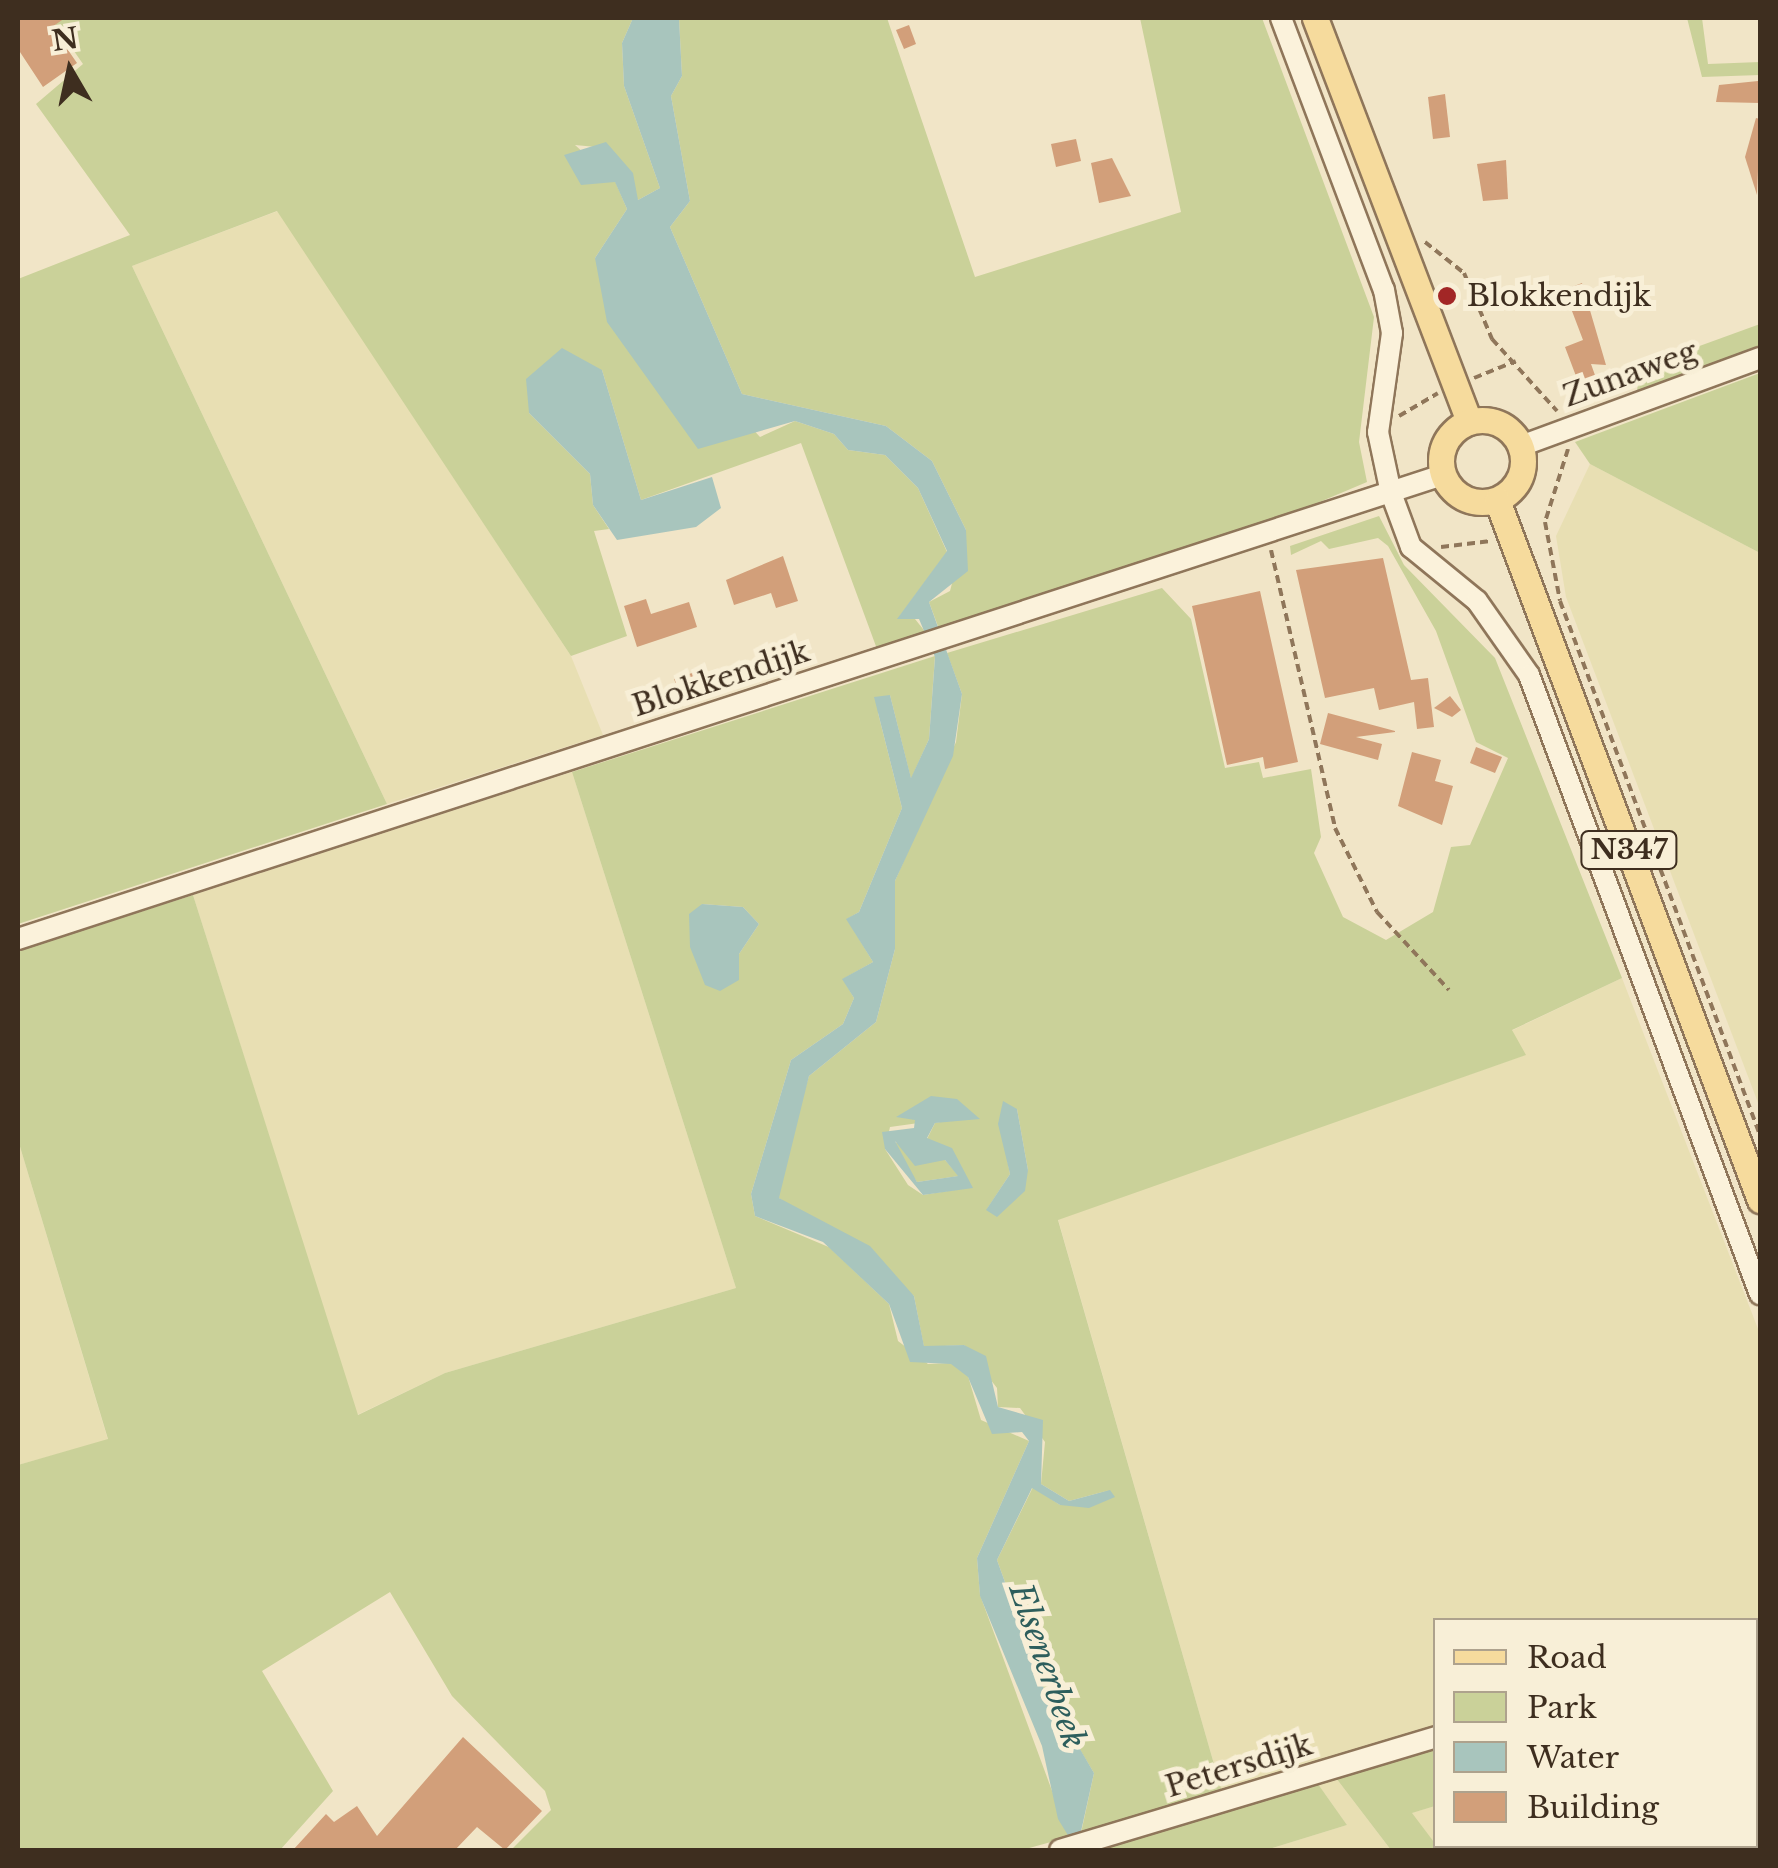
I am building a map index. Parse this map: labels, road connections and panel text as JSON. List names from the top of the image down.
{
  "streets": {
    "main road": ["N347"],
    "street": ["Zunaweg", "Blokkendijk", "Petersdijk"]
  },
  "crossings": [
    ["Zunaweg", "Blokkendijk"],
    ["Zunaweg", "N347"],
    ["Blokkendijk", "N347"]
  ],
  "water": ["Elsenerbeek"],
  "places": ["Blokkendijk"],
  "legend": [
    "Road",
    "Park",
    "Water",
    "Building"
  ],
  "north": "top"
}
